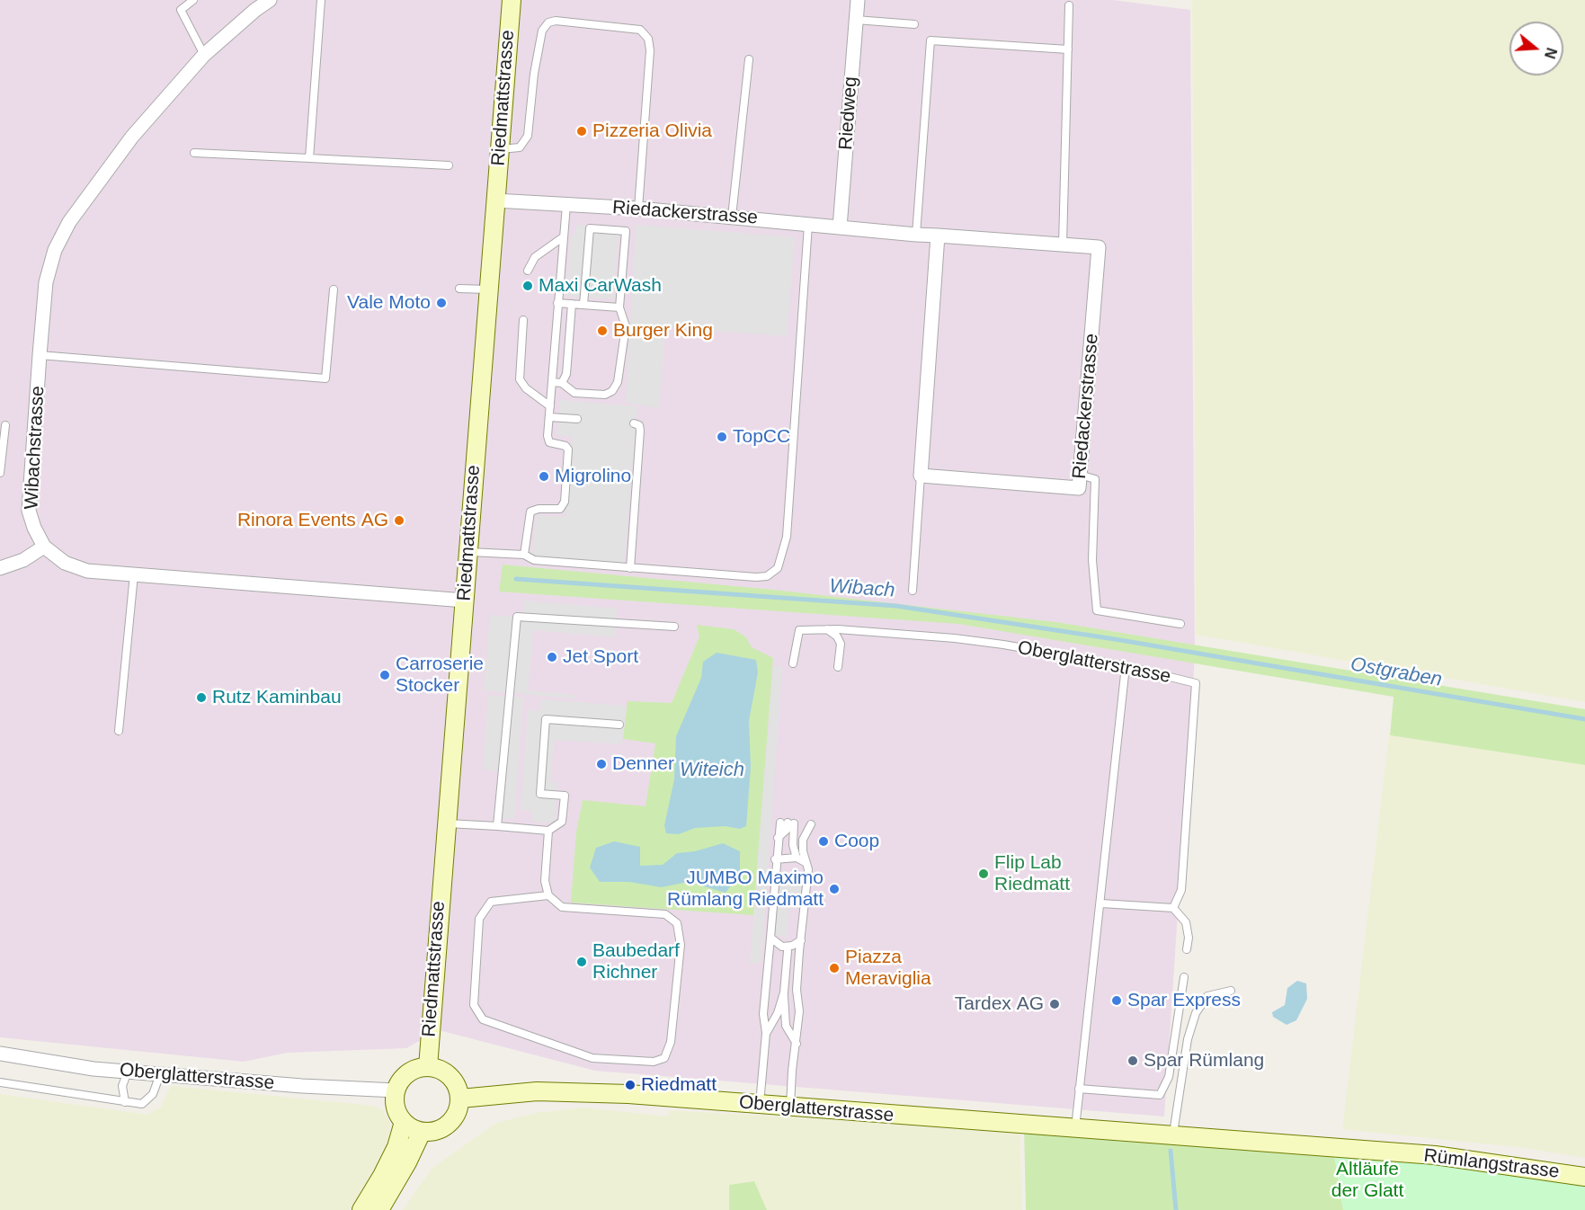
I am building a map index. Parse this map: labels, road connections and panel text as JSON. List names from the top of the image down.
{
  "streets": {
    "main road": ["Riedmattstrasse", "Oberglatterstrasse", "Rümlangstrasse"],
    "street": ["Riedweg", "Riedackerstrasse", "Wibachstrasse"]
  },
  "crossings": [
    ["Riedmattstrasse", "Riedackerstrasse"],
    ["Riedmattstrasse", "Wibachstrasse"],
    ["Riedmattstrasse", "Oberglatterstrasse"],
    ["Riedweg", "Riedackerstrasse"],
    ["Oberglatterstrasse", "Rümlangstrasse"]
  ],
  "water": ["Wibach", "Ostgraben", "Witeich"],
  "parks": ["Altläufe der Glatt"],
  "places": [
    "Pizzeria Olivia",
    "Maxi CarWash",
    "Vale Moto",
    "Burger King",
    "TopCC",
    "Migrolino",
    "Rinora Events AG",
    "Jet Sport",
    "Carroserie Stocker",
    "Rutz Kaminbau",
    "Denner",
    "Coop",
    "Flip Lab Riedmatt",
    "JUMBO Maximo Rümlang Riedmatt",
    "Baubedarf Richner",
    "Piazza Meraviglia",
    "Spar Express",
    "Tardex AG",
    "Spar Rümlang",
    "Riedmatt"
  ],
  "north": "right"
}
